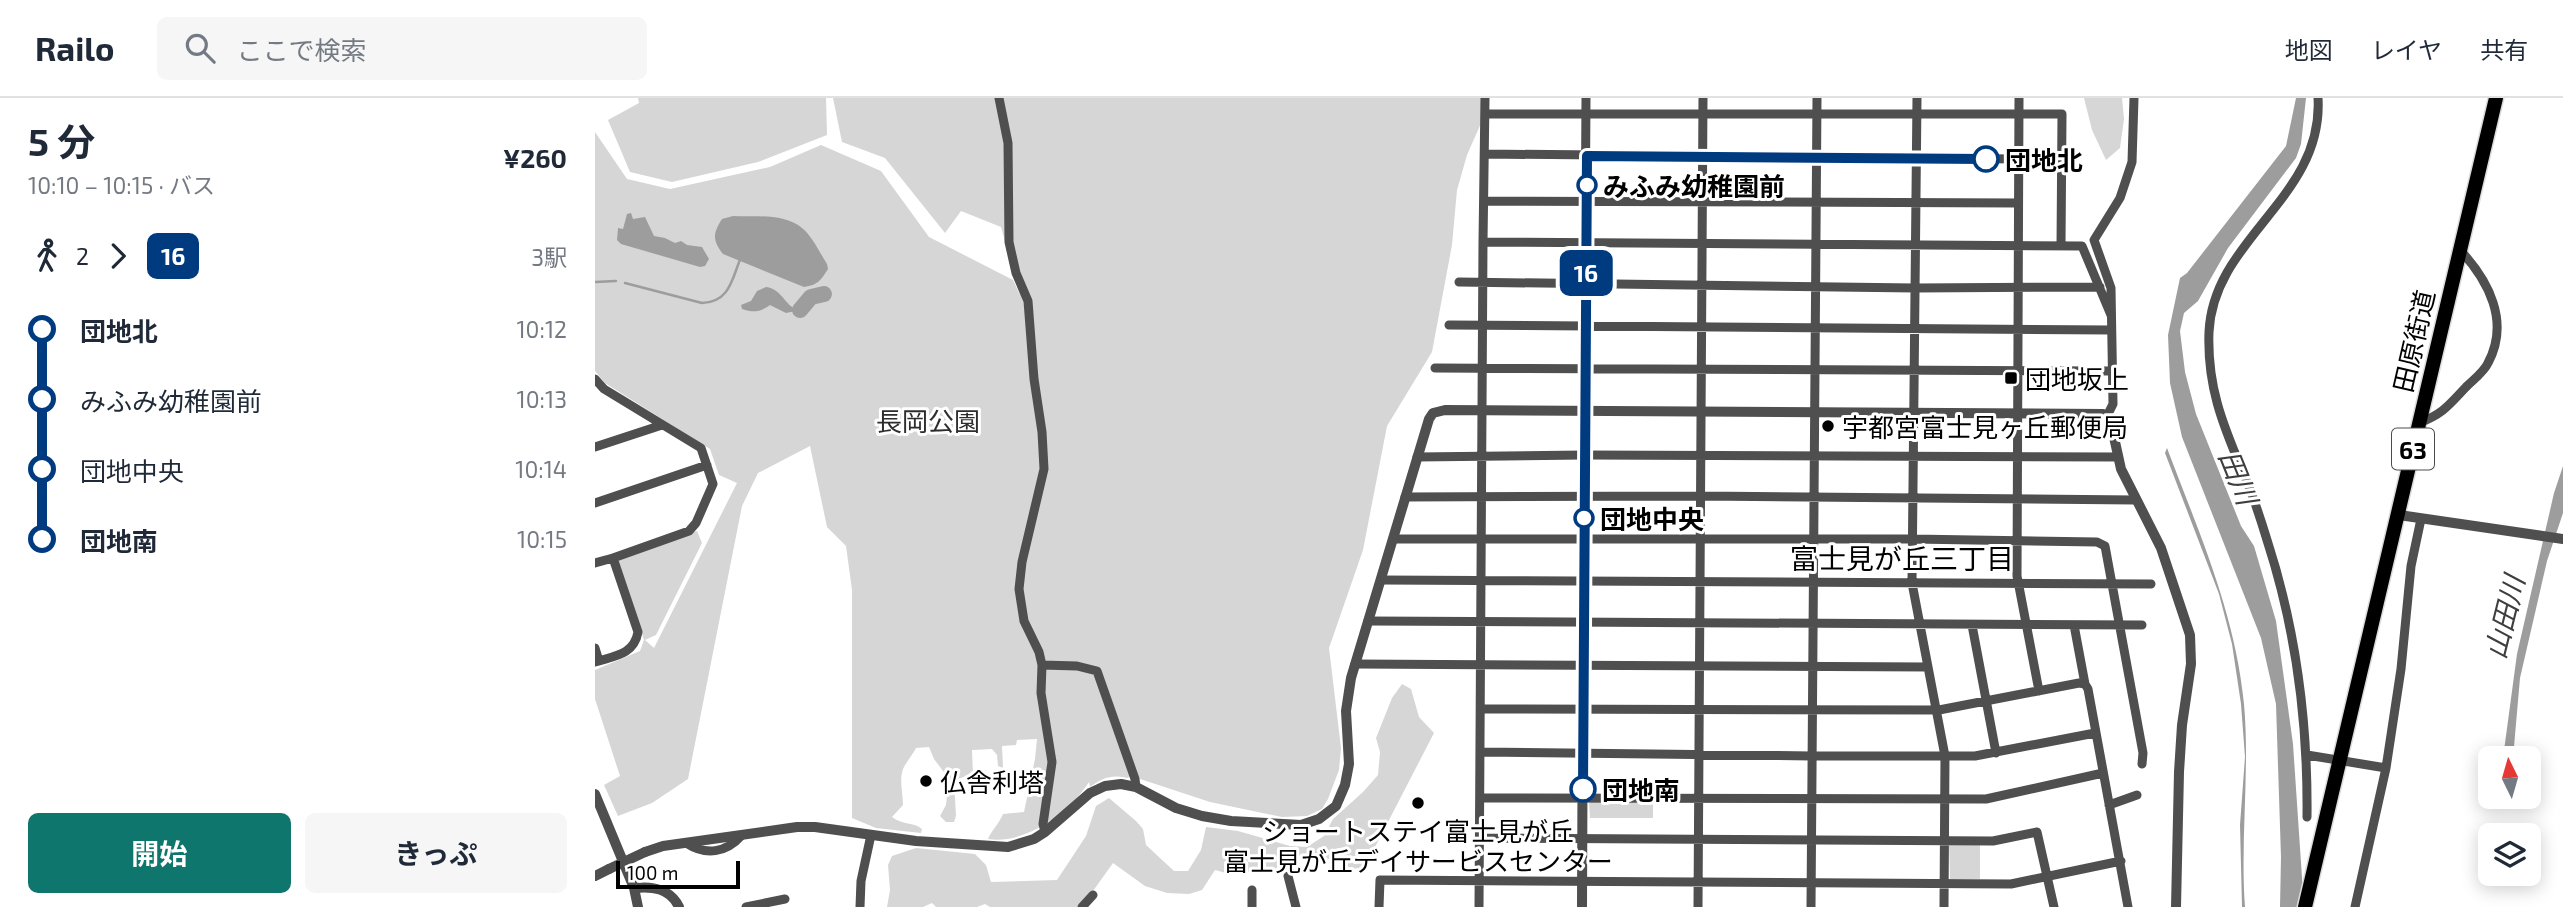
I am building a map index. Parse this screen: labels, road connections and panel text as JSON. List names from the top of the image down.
{
  "streets": {
    "main road": ["田原街道", "63"]
  },
  "districts": ["富士見が丘三丁目"],
  "water": ["田川", "山田川"],
  "parks": ["長岡公園"],
  "places": {
    "other": [
      "団地北",
      "みふみ幼稚園前",
      "宇都宮富士見ヶ丘郵便局",
      "団地中央",
      "仏舎利塔",
      "団地南",
      "ショートステイ富士見が丘 富士見が丘デイサービスセンター"
    ],
    "transit": ["団地坂上"]
  },
  "lines": ["bus line 16"],
  "scale_bar": "100 m",
  "north": "top",
  "page": {
    "header": "Railo",
    "search": "ここで検索",
    "nav": ["地図", "レイヤ", "共有"],
    "heading": ["5 分", "10:10 – 10:15 · バス", "¥260"],
    "on_map": "16",
    "legs": ["2", "16", "3駅"],
    "list": [
      {
        "name": "団地北",
        "value": "10:12"
      },
      {
        "name": "みふみ幼稚園前",
        "value": "10:13"
      },
      {
        "name": "団地中央",
        "value": "10:14"
      },
      {
        "name": "団地南",
        "value": "10:15"
      }
    ],
    "buttons": ["開始", "きっぷ"],
    "scale": "100 m"
  }
}
